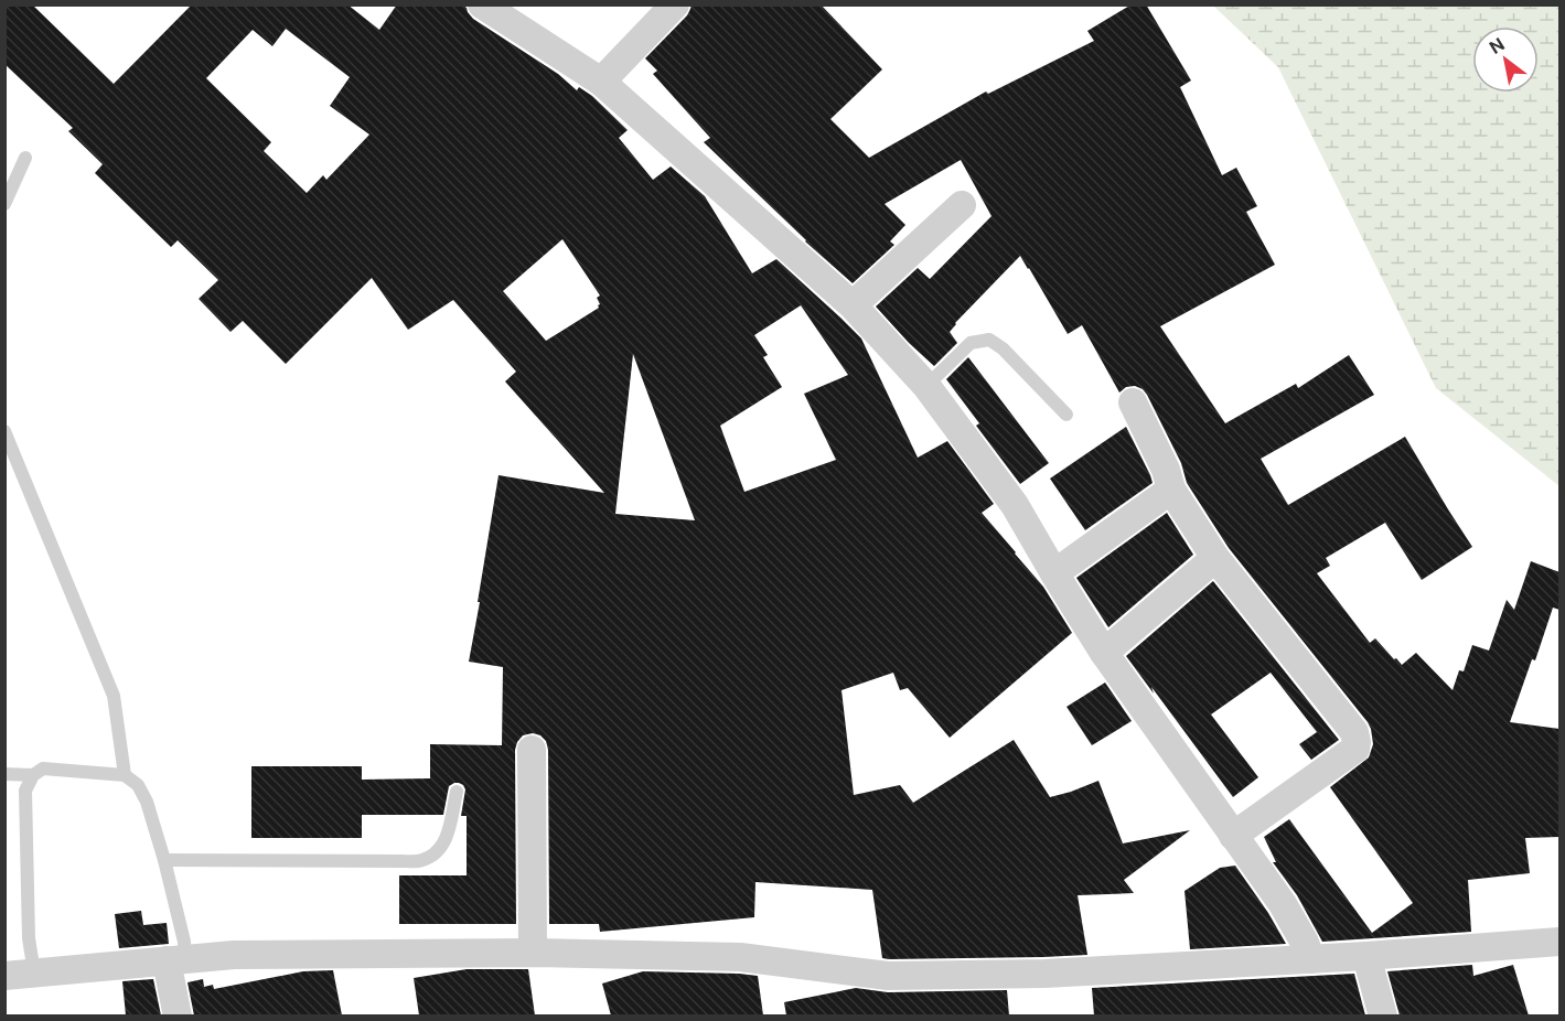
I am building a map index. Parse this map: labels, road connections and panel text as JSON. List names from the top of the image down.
{
  "north": "top left"
}
